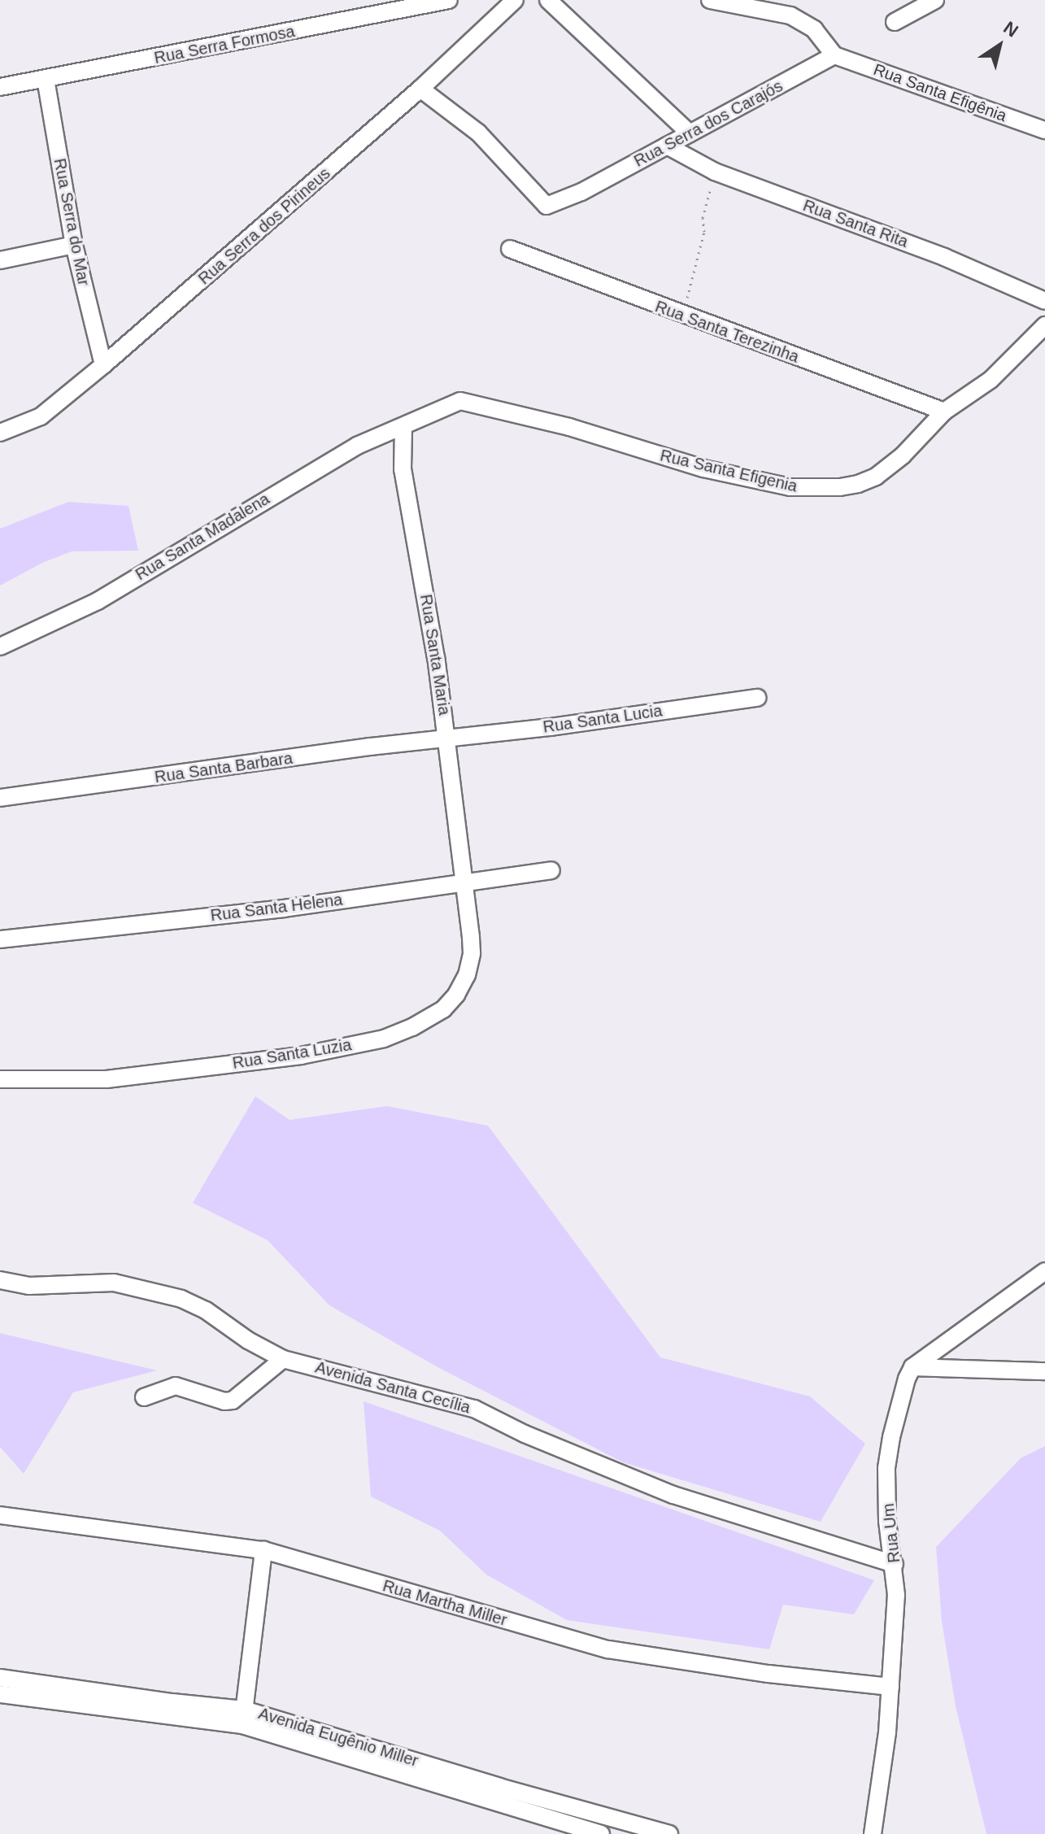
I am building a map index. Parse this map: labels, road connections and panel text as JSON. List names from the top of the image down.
{
  "streets": {
    "street": [
      "Rua Serra Formosa",
      "Rua Santa Efigênia",
      "Rua Serra dos Carajós",
      "Rua Serra do Mar",
      "Rua Santa Rita",
      "Rua Serra dos Pirineus",
      "Rua Santa Terezinha",
      "Rua Santa Efigenia",
      "Rua Santa Madalena",
      "Rua Santa Maria",
      "Rua Santa Lucia",
      "Rua Santa Barbara",
      "Rua Santa Helena",
      "Rua Santa Luzia",
      "Avenida Santa Cecília",
      "Rua Um",
      "Rua Martha Miller",
      "Avenida Eugênio Miller"
    ]
  },
  "crossings": [
    ["Rua Serra Formosa", "Rua Serra do Mar"],
    ["Rua Santa Efigênia", "Rua Serra dos Carajós"],
    ["Rua Serra dos Carajós", "Rua Santa Rita"],
    ["Rua Serra dos Carajós", "Rua Serra dos Pirineus"],
    ["Rua Serra do Mar", "Rua Serra dos Pirineus"],
    ["Rua Santa Terezinha", "Rua Santa Efigenia"],
    ["Rua Santa Efigenia", "Rua Santa Madalena"],
    ["Rua Santa Efigenia", "Rua Santa Maria"],
    ["Rua Santa Madalena", "Rua Santa Maria"],
    ["Rua Santa Maria", "Rua Santa Lucia"],
    ["Rua Santa Maria", "Rua Santa Barbara"],
    ["Rua Santa Maria", "Rua Santa Helena"],
    ["Rua Santa Maria", "Rua Santa Luzia"],
    ["Rua Santa Lucia", "Rua Santa Barbara"],
    ["Rua Santa Helena", "Rua Santa Luzia"],
    ["Avenida Santa Cecília", "Rua Um"],
    ["Rua Um", "Rua Martha Miller"]
  ],
  "north": "top right"
}
